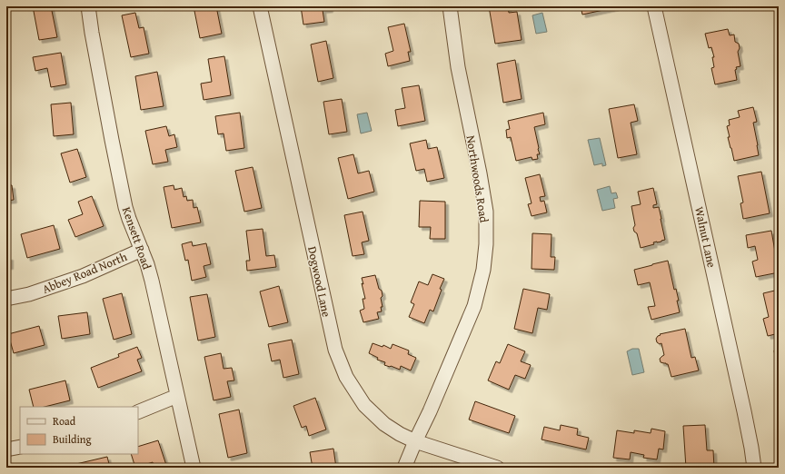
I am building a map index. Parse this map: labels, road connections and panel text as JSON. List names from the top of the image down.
{
  "streets": {
    "street": [
      "Northwoods Road",
      "Walnut Lane",
      "Kensett Road",
      "Abbey Road North",
      "Dogwood Lane"
    ]
  },
  "crossings": [
    ["Northwoods Road", "Dogwood Lane"],
    ["Kensett Road", "Abbey Road North"]
  ],
  "legend": ["Road", "Building"]
}
